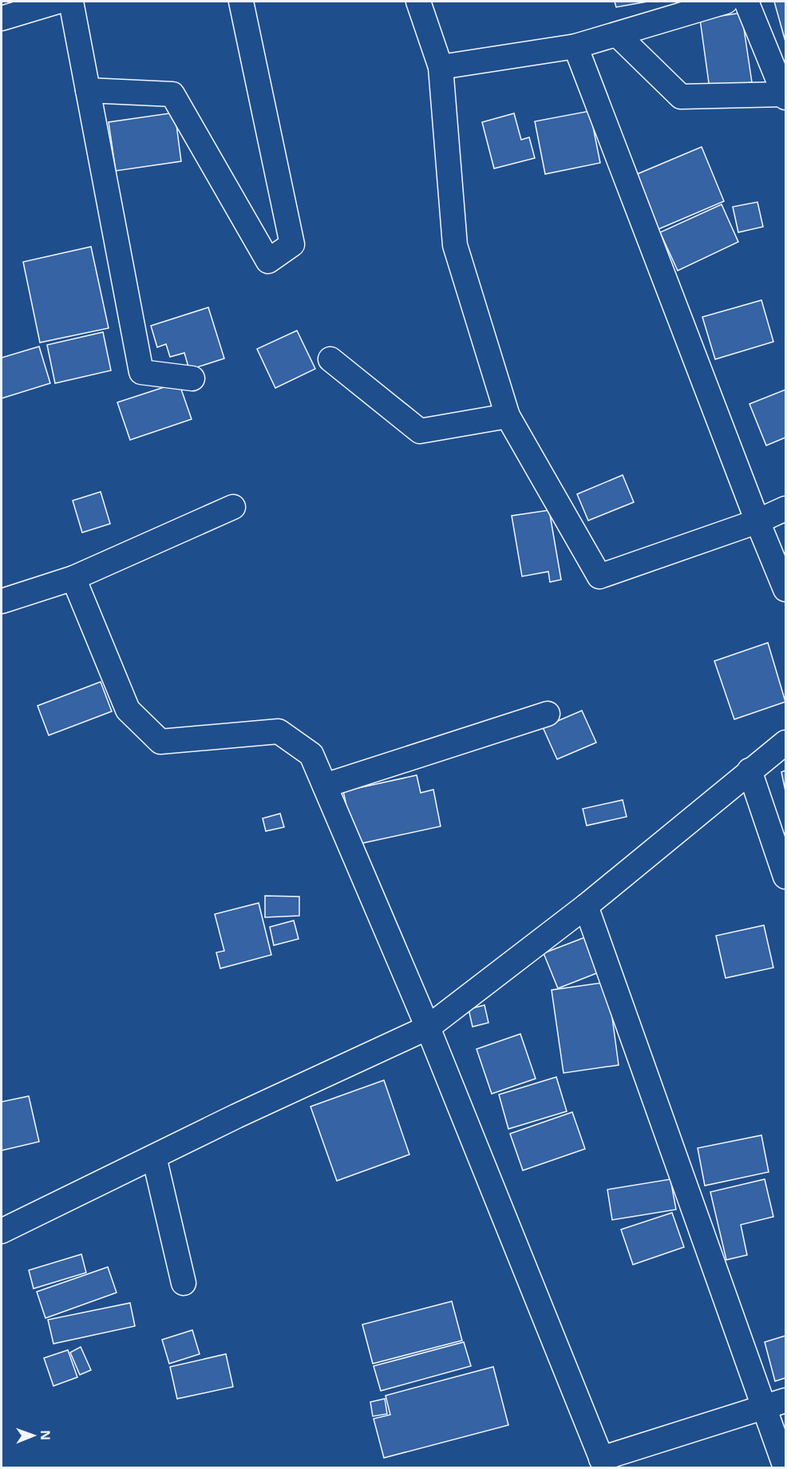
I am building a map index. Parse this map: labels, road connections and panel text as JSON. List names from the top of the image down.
{
  "north": "right"
}
